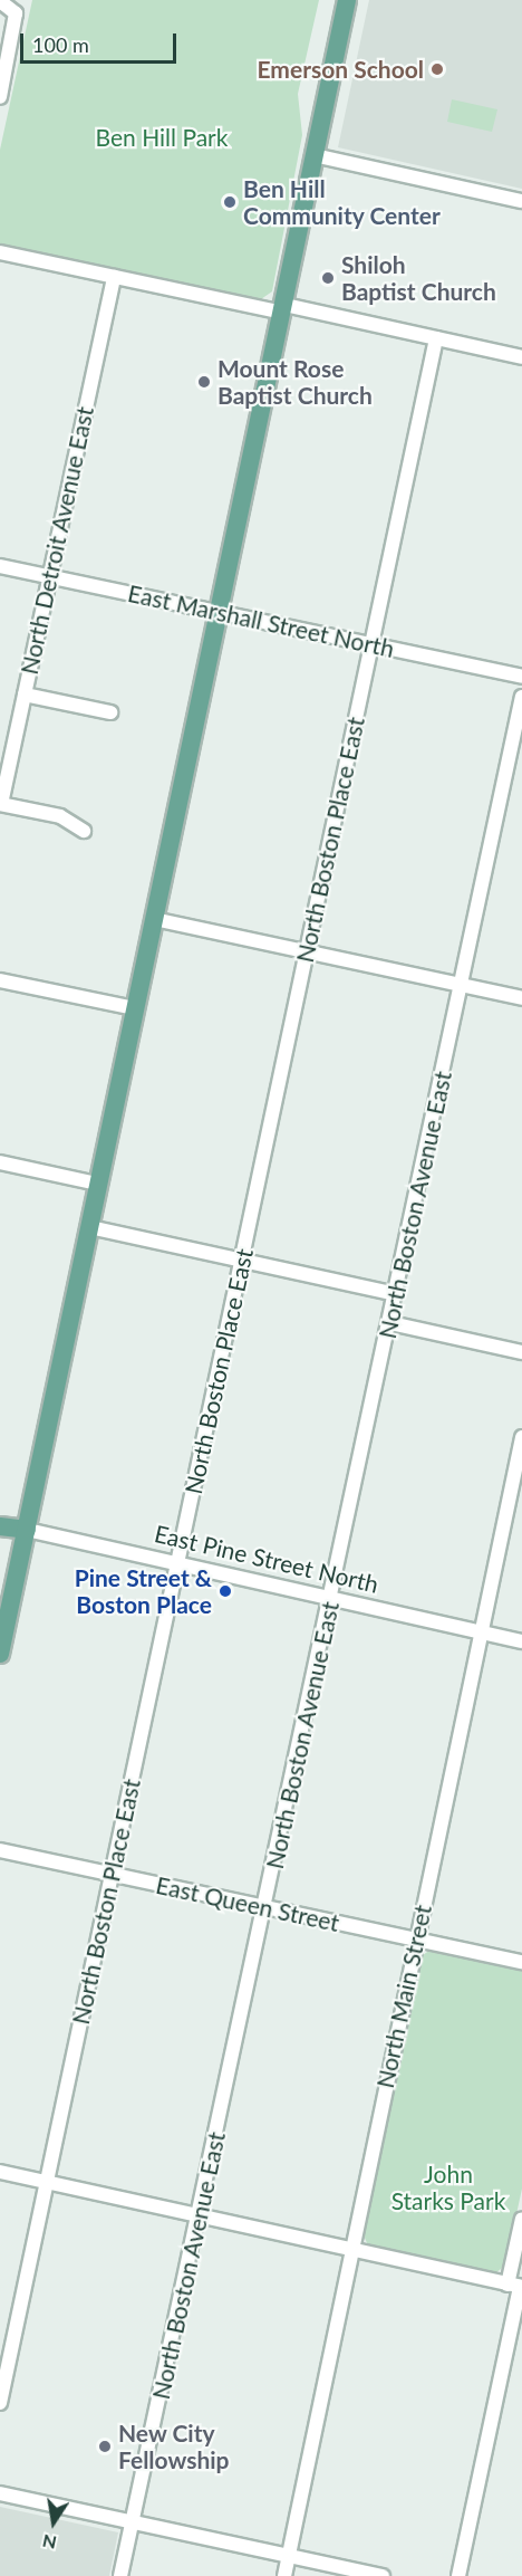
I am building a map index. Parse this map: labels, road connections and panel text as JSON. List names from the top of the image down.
{
  "streets": {
    "main road": ["East Pine Street North"],
    "street": [
      "North Detroit Avenue East",
      "East Marshall Street North",
      "North Boston Place East",
      "North Boston Avenue East",
      "East Queen Street",
      "North Main Street"
    ]
  },
  "crossings": [
    ["North Detroit Avenue East", "East Marshall Street North"],
    ["East Marshall Street North", "North Boston Place East"],
    ["North Boston Place East", "East Pine Street North"],
    ["North Boston Place East", "East Queen Street"],
    ["North Boston Avenue East", "East Pine Street North"],
    ["North Boston Avenue East", "East Queen Street"],
    ["East Pine Street North", "North Main Street"],
    ["East Queen Street", "North Main Street"]
  ],
  "parks": ["Ben Hill Park", "John Starks Park"],
  "places": [
    "Emerson School",
    "Ben Hill Community Center",
    "Shiloh Baptist Church",
    "Mount Rose Baptist Church",
    "Pine Street & Boston Place",
    "New City Fellowship"
  ],
  "scale_bar": "100 m",
  "north": "bottom"
}
